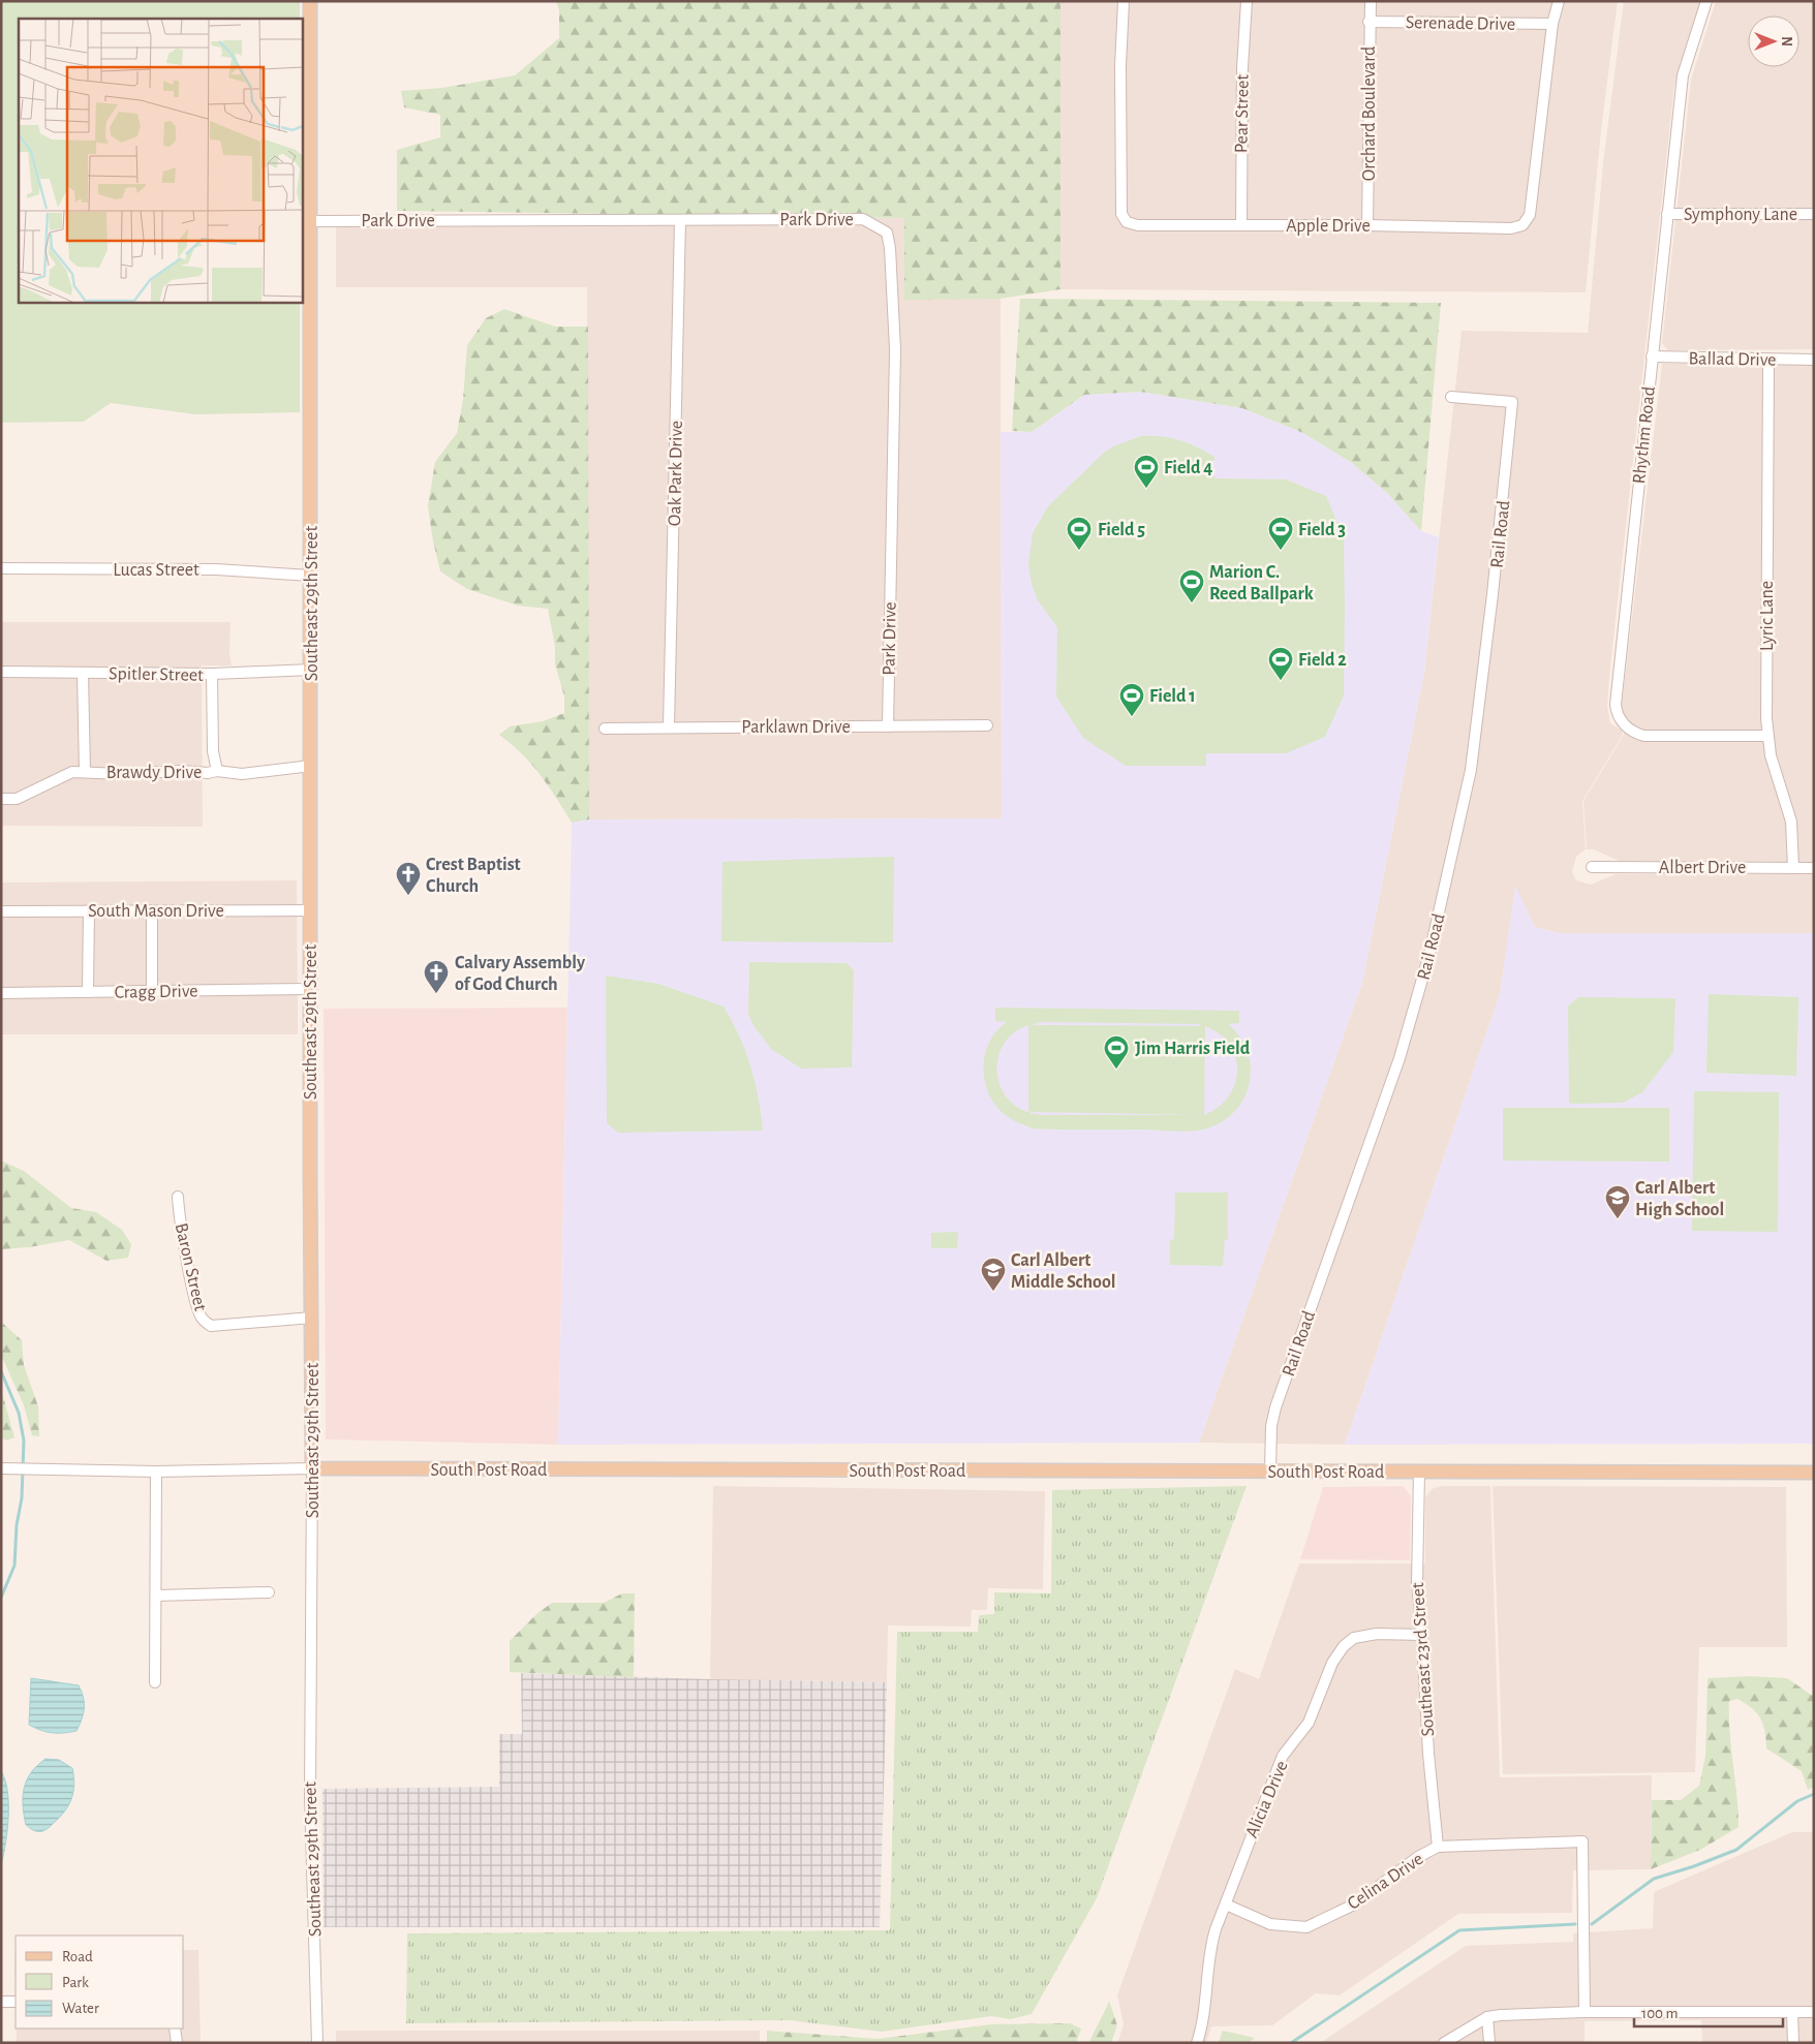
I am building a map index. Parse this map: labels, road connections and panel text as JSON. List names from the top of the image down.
{
  "streets": {
    "main road": ["Southeast 29th Street", "South Post Road"],
    "street": [
      "Serenade Drive",
      "Pear Street",
      "Orchard Boulevard",
      "Symphony Lane",
      "Park Drive",
      "Apple Drive",
      "Ballad Drive",
      "Rhythm Road",
      "Oak Park Drive",
      "Rail Road",
      "Lucas Street",
      "Lyric Lane",
      "Spitler Street",
      "Parklawn Drive",
      "Brawdy Drive",
      "Albert Drive",
      "South Mason Drive",
      "Cragg Drive",
      "Baron Street",
      "Southeast 23rd Street",
      "Alicia Drive",
      "Celina Drive"
    ]
  },
  "crossings": [
    ["Serenade Drive", "Orchard Boulevard"],
    ["Serenade Drive", "Apple Drive"],
    ["Pear Street", "Apple Drive"],
    ["Orchard Boulevard", "Apple Drive"],
    ["Symphony Lane", "Rhythm Road"],
    ["Park Drive", "Oak Park Drive"],
    ["Park Drive", "Southeast 29th Street"],
    ["Park Drive", "Parklawn Drive"],
    ["Ballad Drive", "Rhythm Road"],
    ["Ballad Drive", "Lyric Lane"],
    ["Rhythm Road", "Lyric Lane"],
    ["Oak Park Drive", "Parklawn Drive"],
    ["Rail Road", "South Post Road"],
    ["Lucas Street", "Southeast 29th Street"],
    ["Southeast 29th Street", "Spitler Street"],
    ["Southeast 29th Street", "Brawdy Drive"],
    ["Southeast 29th Street", "South Mason Drive"],
    ["Southeast 29th Street", "Cragg Drive"],
    ["Southeast 29th Street", "Baron Street"],
    ["Southeast 29th Street", "South Post Road"],
    ["Lyric Lane", "Albert Drive"],
    ["South Post Road", "Southeast 23rd Street"],
    ["Southeast 23rd Street", "Alicia Drive"],
    ["Southeast 23rd Street", "Celina Drive"],
    ["Alicia Drive", "Celina Drive"]
  ],
  "places": {
    "sports": [
      "Field 4",
      "Field 5",
      "Field 3",
      "Marion C. Reed Ballpark",
      "Field 2",
      "Field 1",
      "Jim Harris Field"
    ],
    "church": ["Crest Baptist Church", "Calvary Assembly of God Church"],
    "school or university": ["Carl Albert High School", "Carl Albert Middle School"]
  },
  "legend": ["Road", "Park", "Water"],
  "scale_bar": "100 m",
  "north": "right"
}
